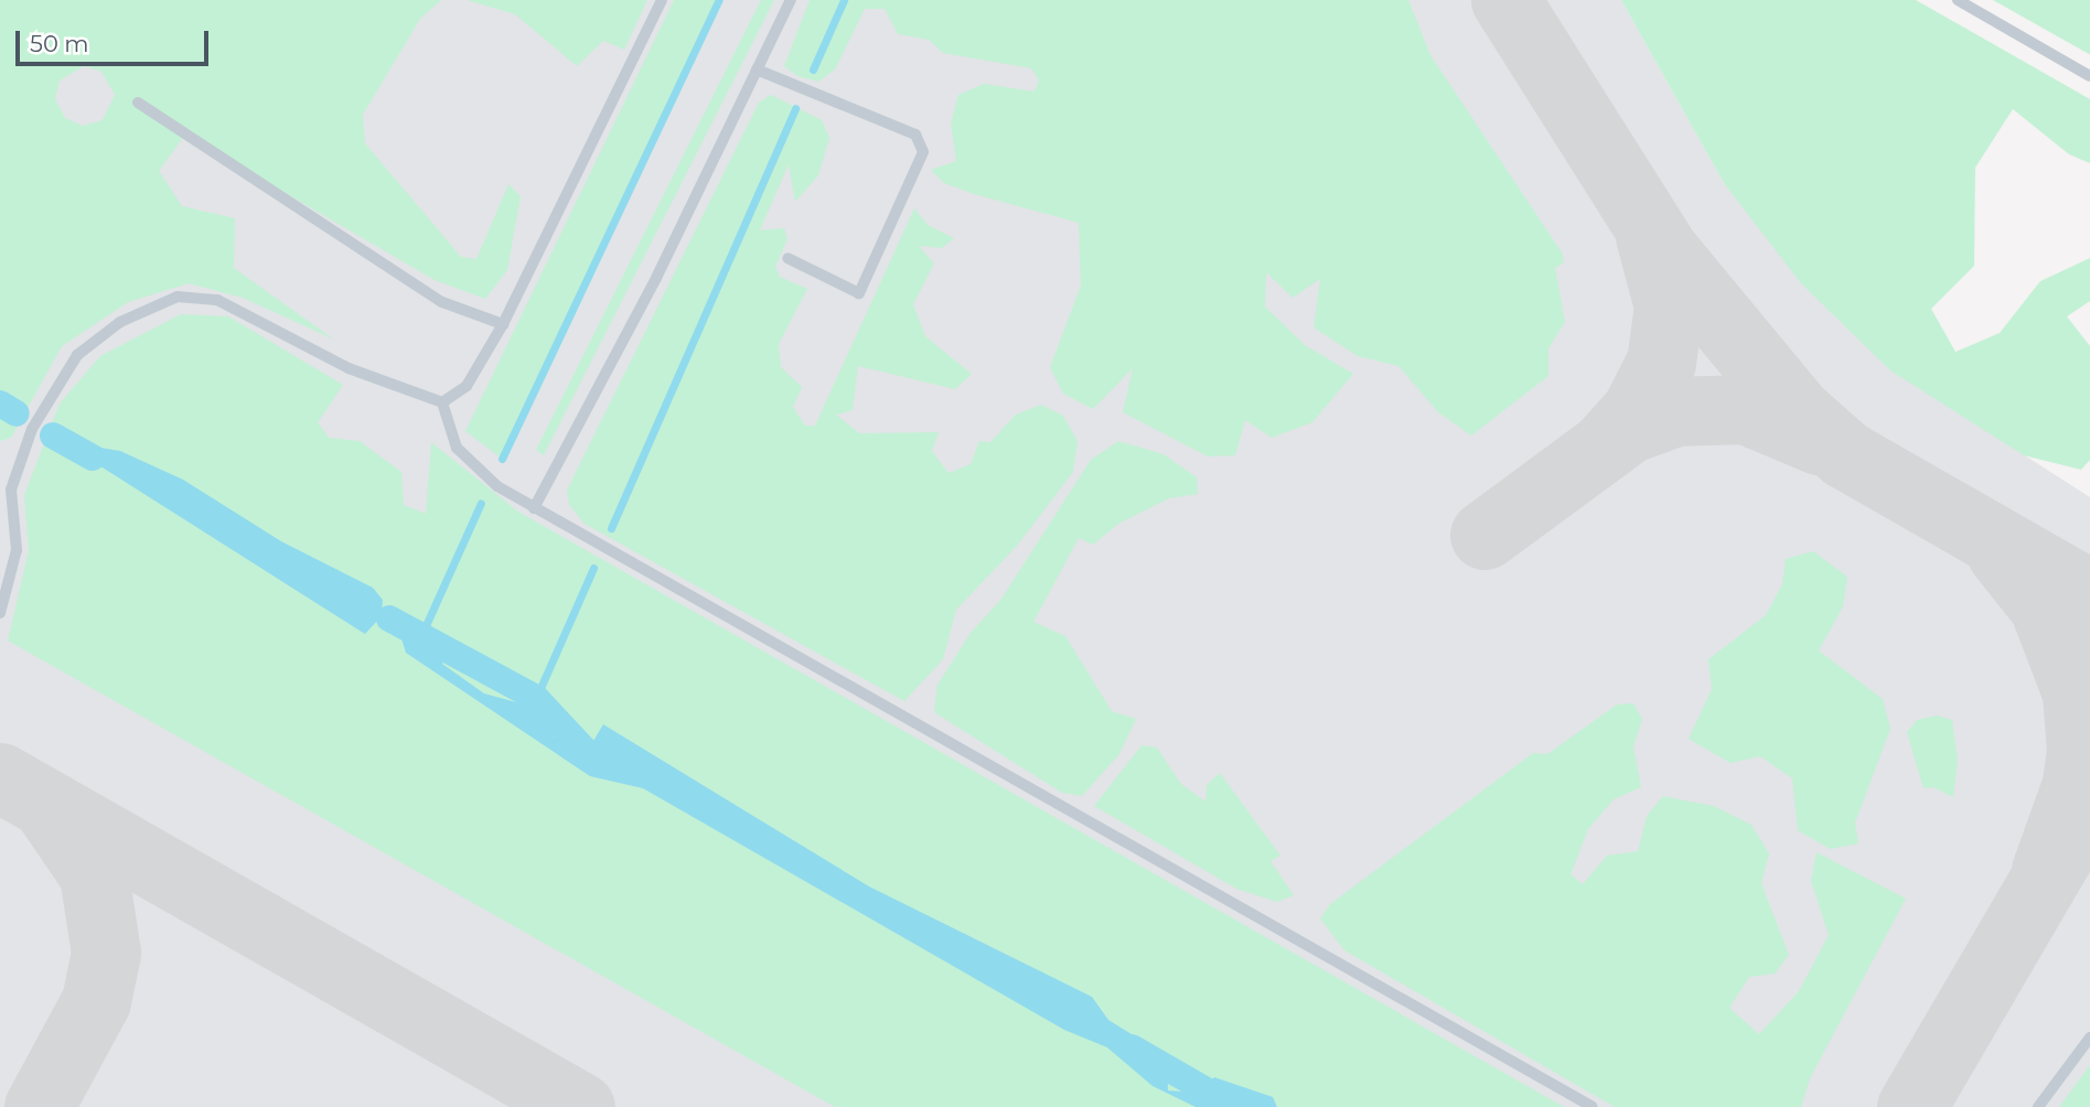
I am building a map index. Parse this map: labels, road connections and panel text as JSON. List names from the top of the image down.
{
  "scale_bar": "50 m"
}
